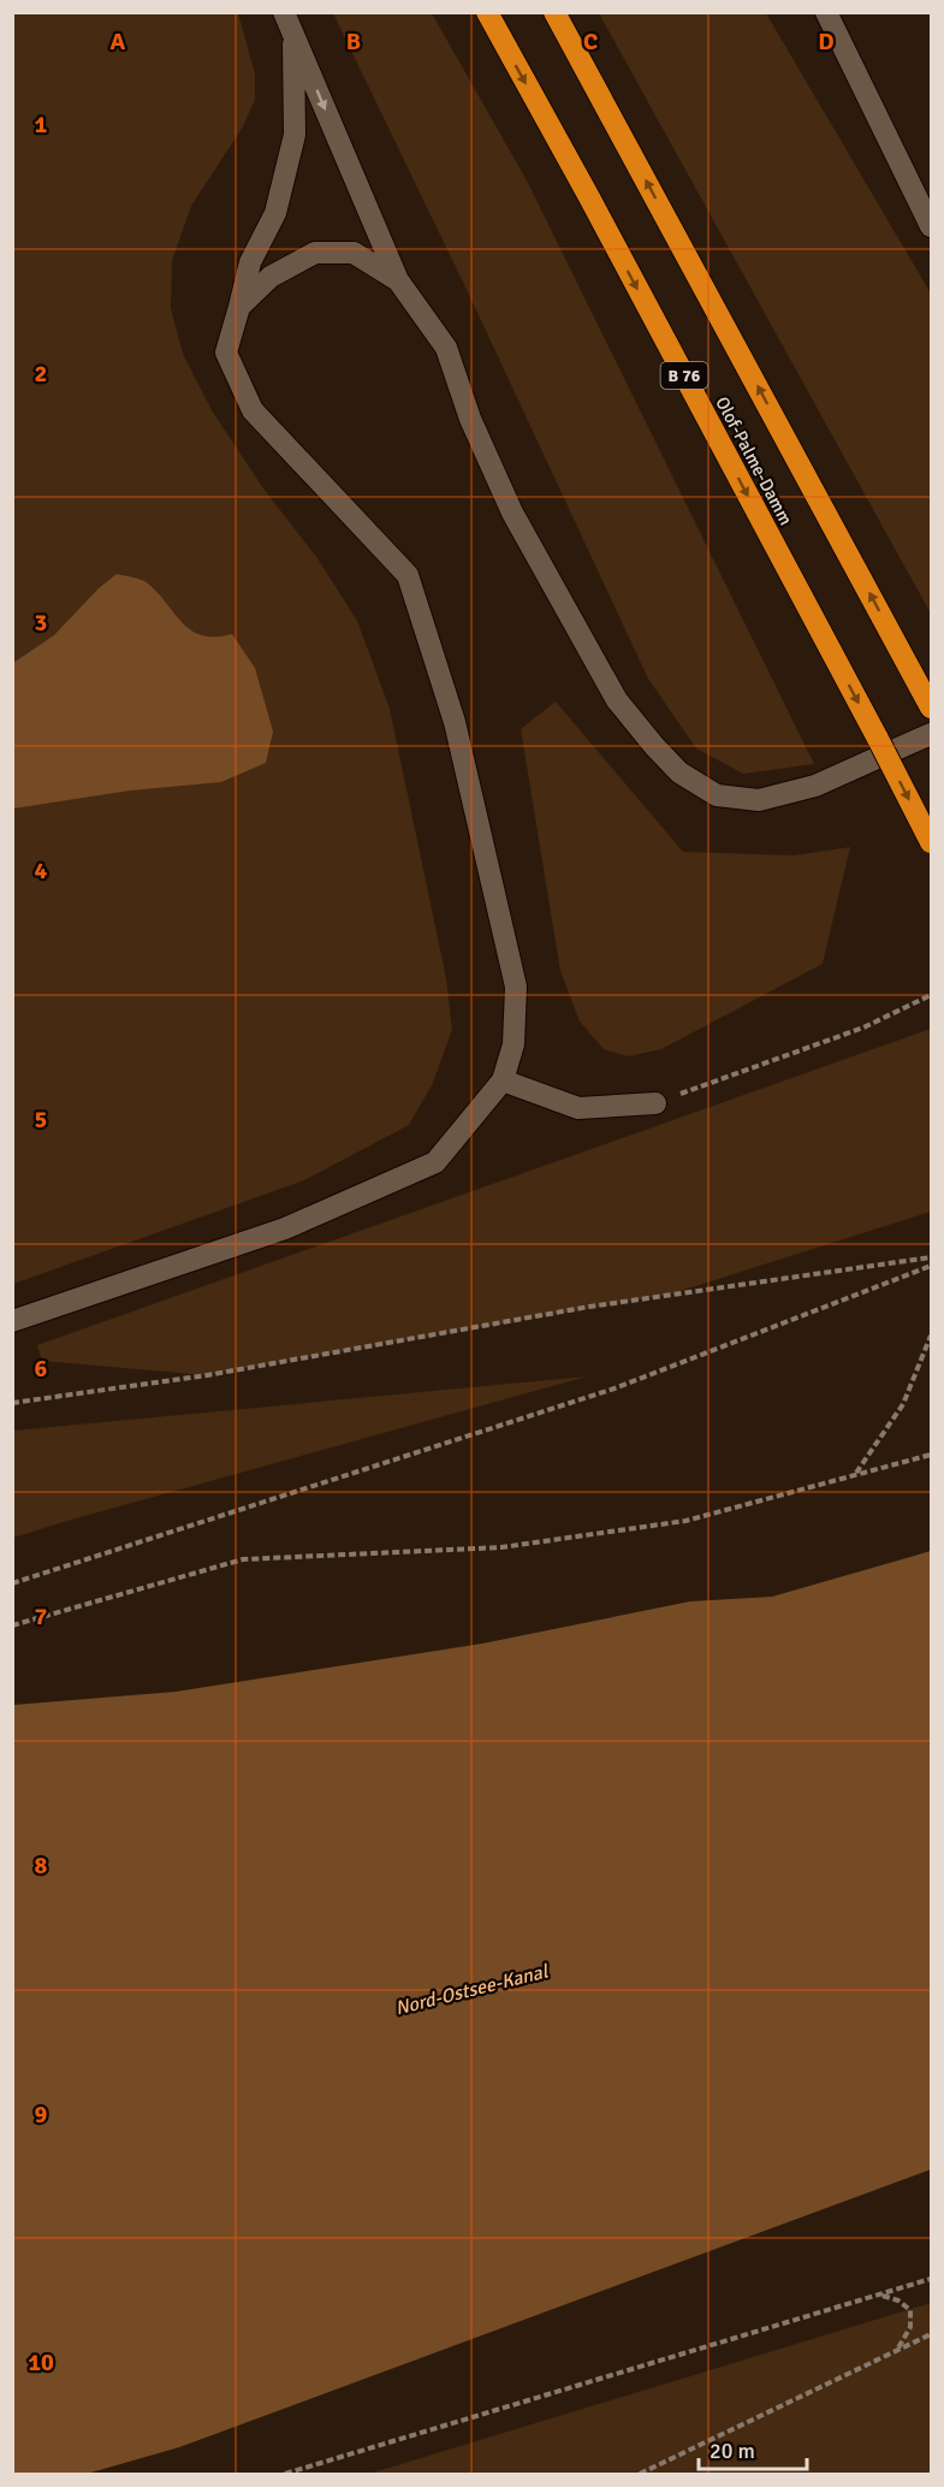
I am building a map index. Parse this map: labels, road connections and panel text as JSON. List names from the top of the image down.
{
  "streets": {
    "highway": ["B 76", "Olof-Palme-Damm"]
  },
  "water": ["Nord-Ostsee-Kanal"],
  "scale_bar": "20 m",
  "grid": {
    "columns": [
      "A",
      "B",
      "C",
      "D"
    ],
    "rows": [
      "1",
      "2",
      "3",
      "4",
      "5",
      "6",
      "7",
      "8",
      "9",
      "10"
    ]
  }
}
